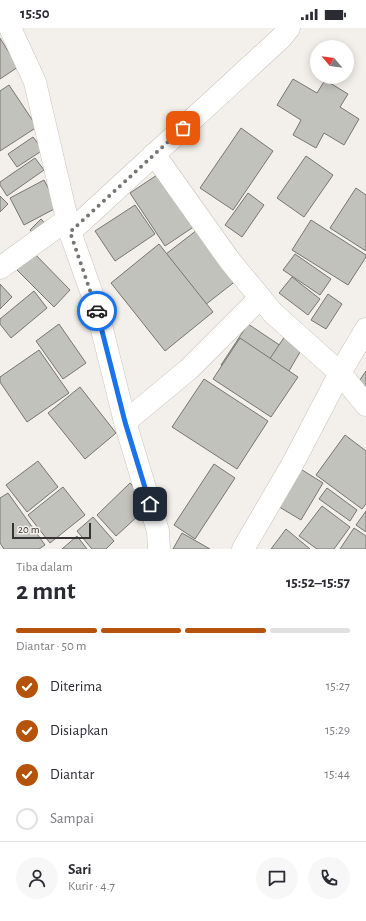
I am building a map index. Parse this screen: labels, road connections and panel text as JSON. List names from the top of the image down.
{
  "scale_bar": "20 m",
  "north": "top left",
  "page": {
    "status": "15:50",
    "scale": "20 m",
    "heading": ["2 mnt", "Tiba dalam", "15:52–15:57"],
    "panel": ["Sari", "Kurir · 4.7"],
    "bar": "Diantar · 50 m",
    "list": [
      ["Diterima", "15:27"],
      ["Disiapkan", "15:29"],
      ["Diantar", "15:44"],
      "Sampai"
    ]
  }
}
